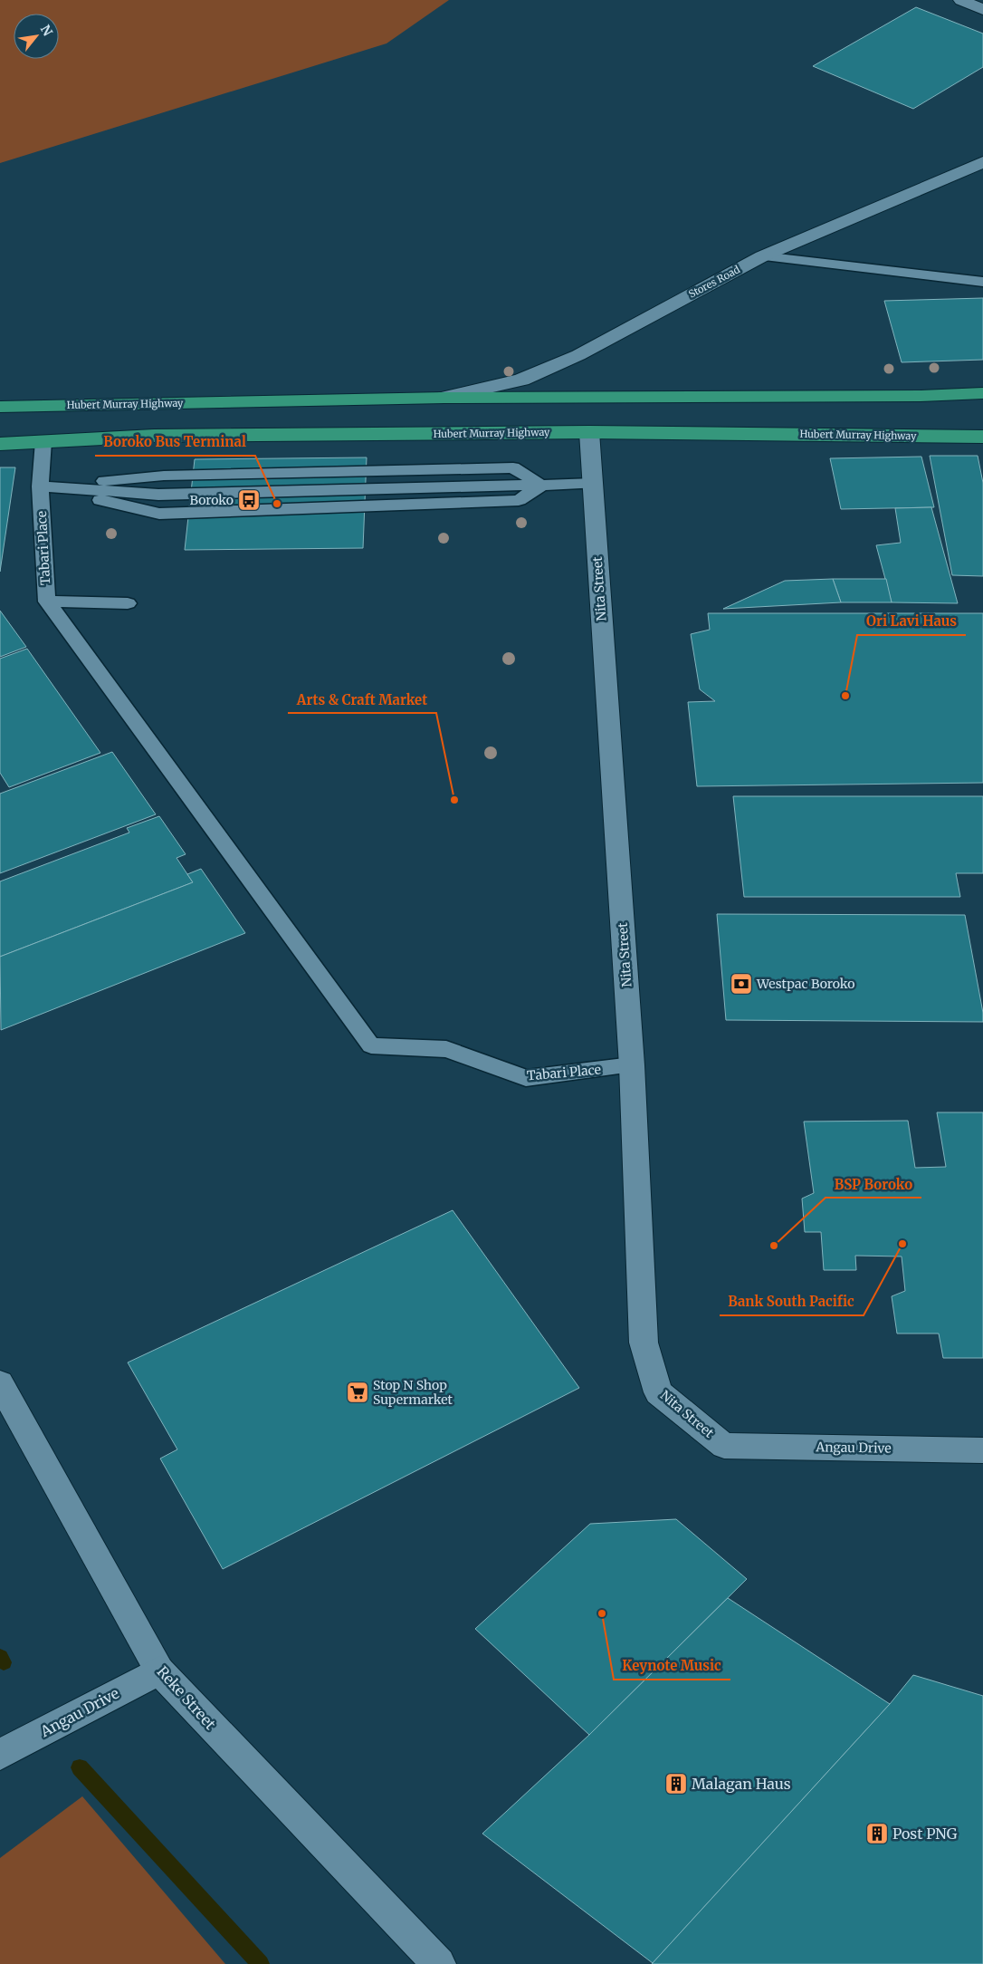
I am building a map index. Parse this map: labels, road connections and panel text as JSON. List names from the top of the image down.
{
  "streets": {
    "highway": ["Hubert Murray Highway"],
    "street": [
      "Stores Road",
      "Nita Street",
      "Angau Drive",
      "Reke Street"
    ],
    "lane": ["Tabari Place"]
  },
  "crossings": [
    ["Stores Road", "Hubert Murray Highway"],
    ["Hubert Murray Highway", "Tabari Place"],
    ["Hubert Murray Highway", "Nita Street"],
    ["Tabari Place", "Nita Street"],
    ["Nita Street", "Angau Drive"],
    ["Angau Drive", "Reke Street"]
  ],
  "places": {
    "bus stop": ["Boroko"],
    "other": [
      "Boroko Bus Terminal",
      "Ori Lavi Haus",
      "Arts & Craft Market",
      "Bank South Pacific",
      "BSP Boroko",
      "Keynote Music"
    ],
    "bank": ["Westpac Boroko"],
    "supermarket": ["Stop N Shop Supermarket"],
    "building": ["Malagan Haus", "Post PNG"]
  },
  "north": "top right"
}
